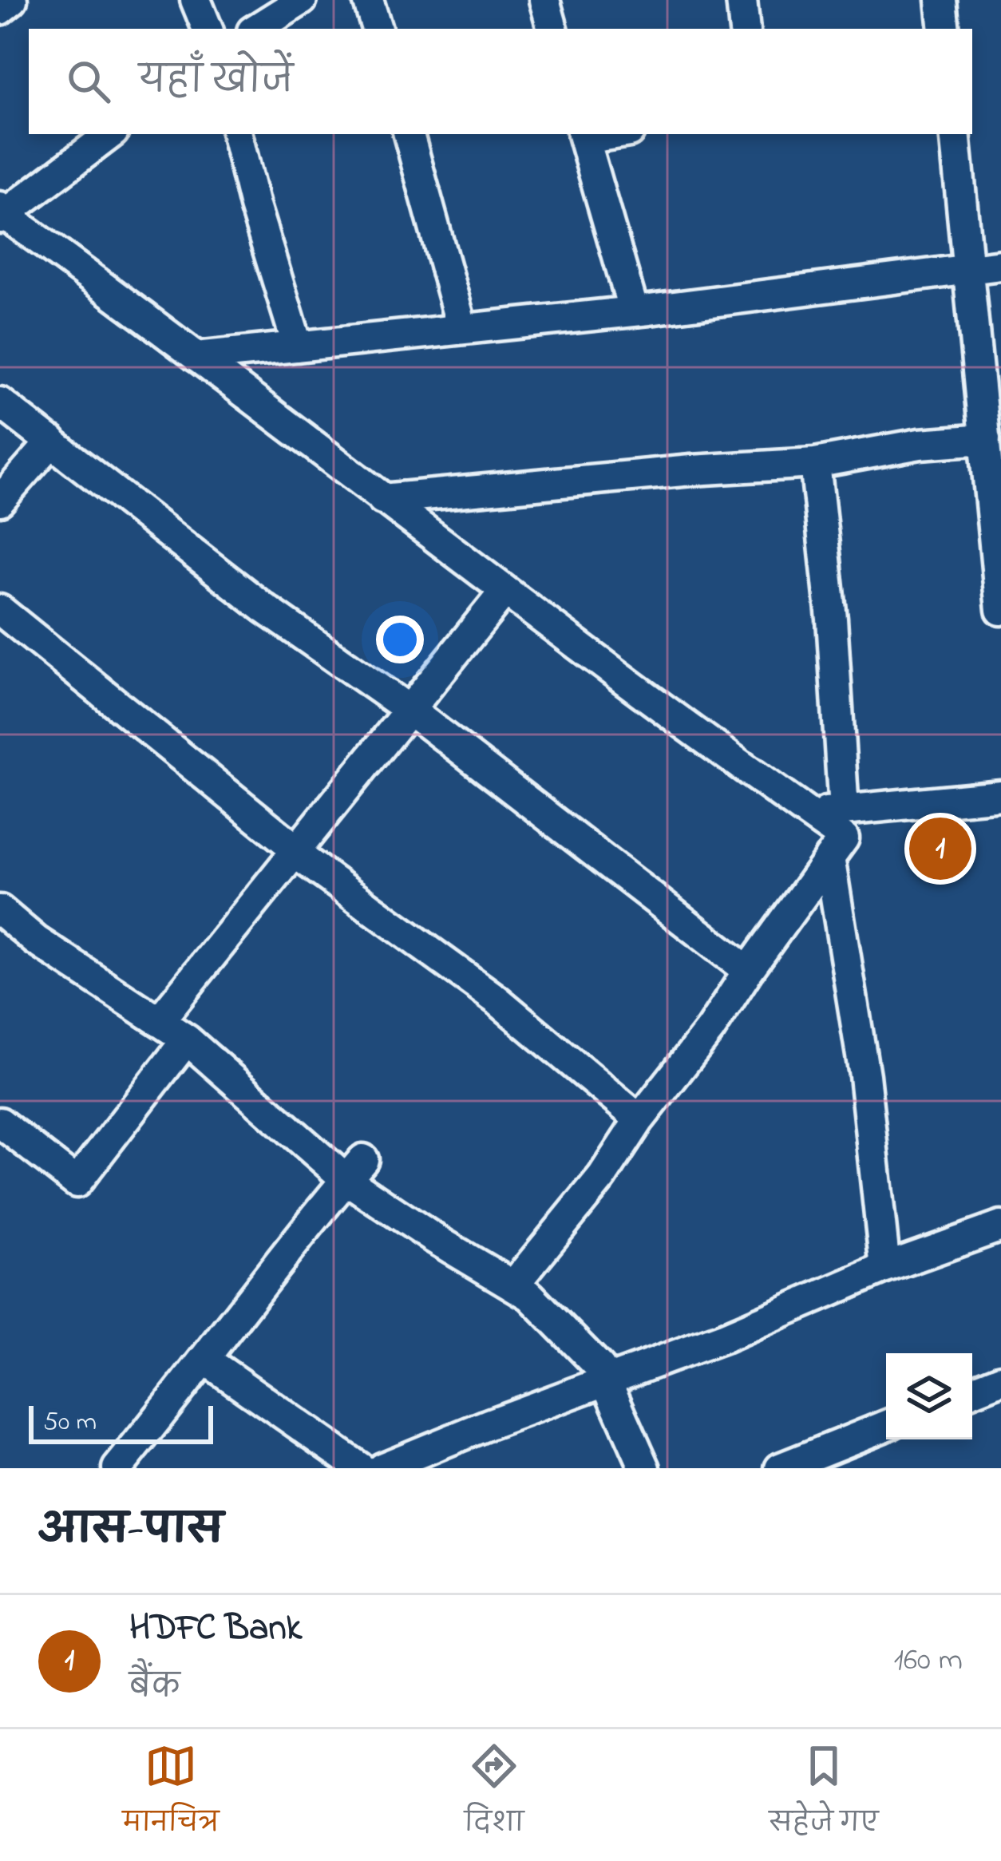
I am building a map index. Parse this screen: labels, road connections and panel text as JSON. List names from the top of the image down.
{
  "scale_bar": "50 m",
  "page": {
    "search": "यहाँ खोजें",
    "pins": "1",
    "scale": "50 m",
    "heading": "आस-पास",
    "list": [
      {
        "mark": "1",
        "name": "HDFC Bank",
        "note": "बैंक",
        "value": "160 m"
      }
    ],
    "nav": ["मानचित्र", "दिशा", "सहेजे गए"]
  }
}
